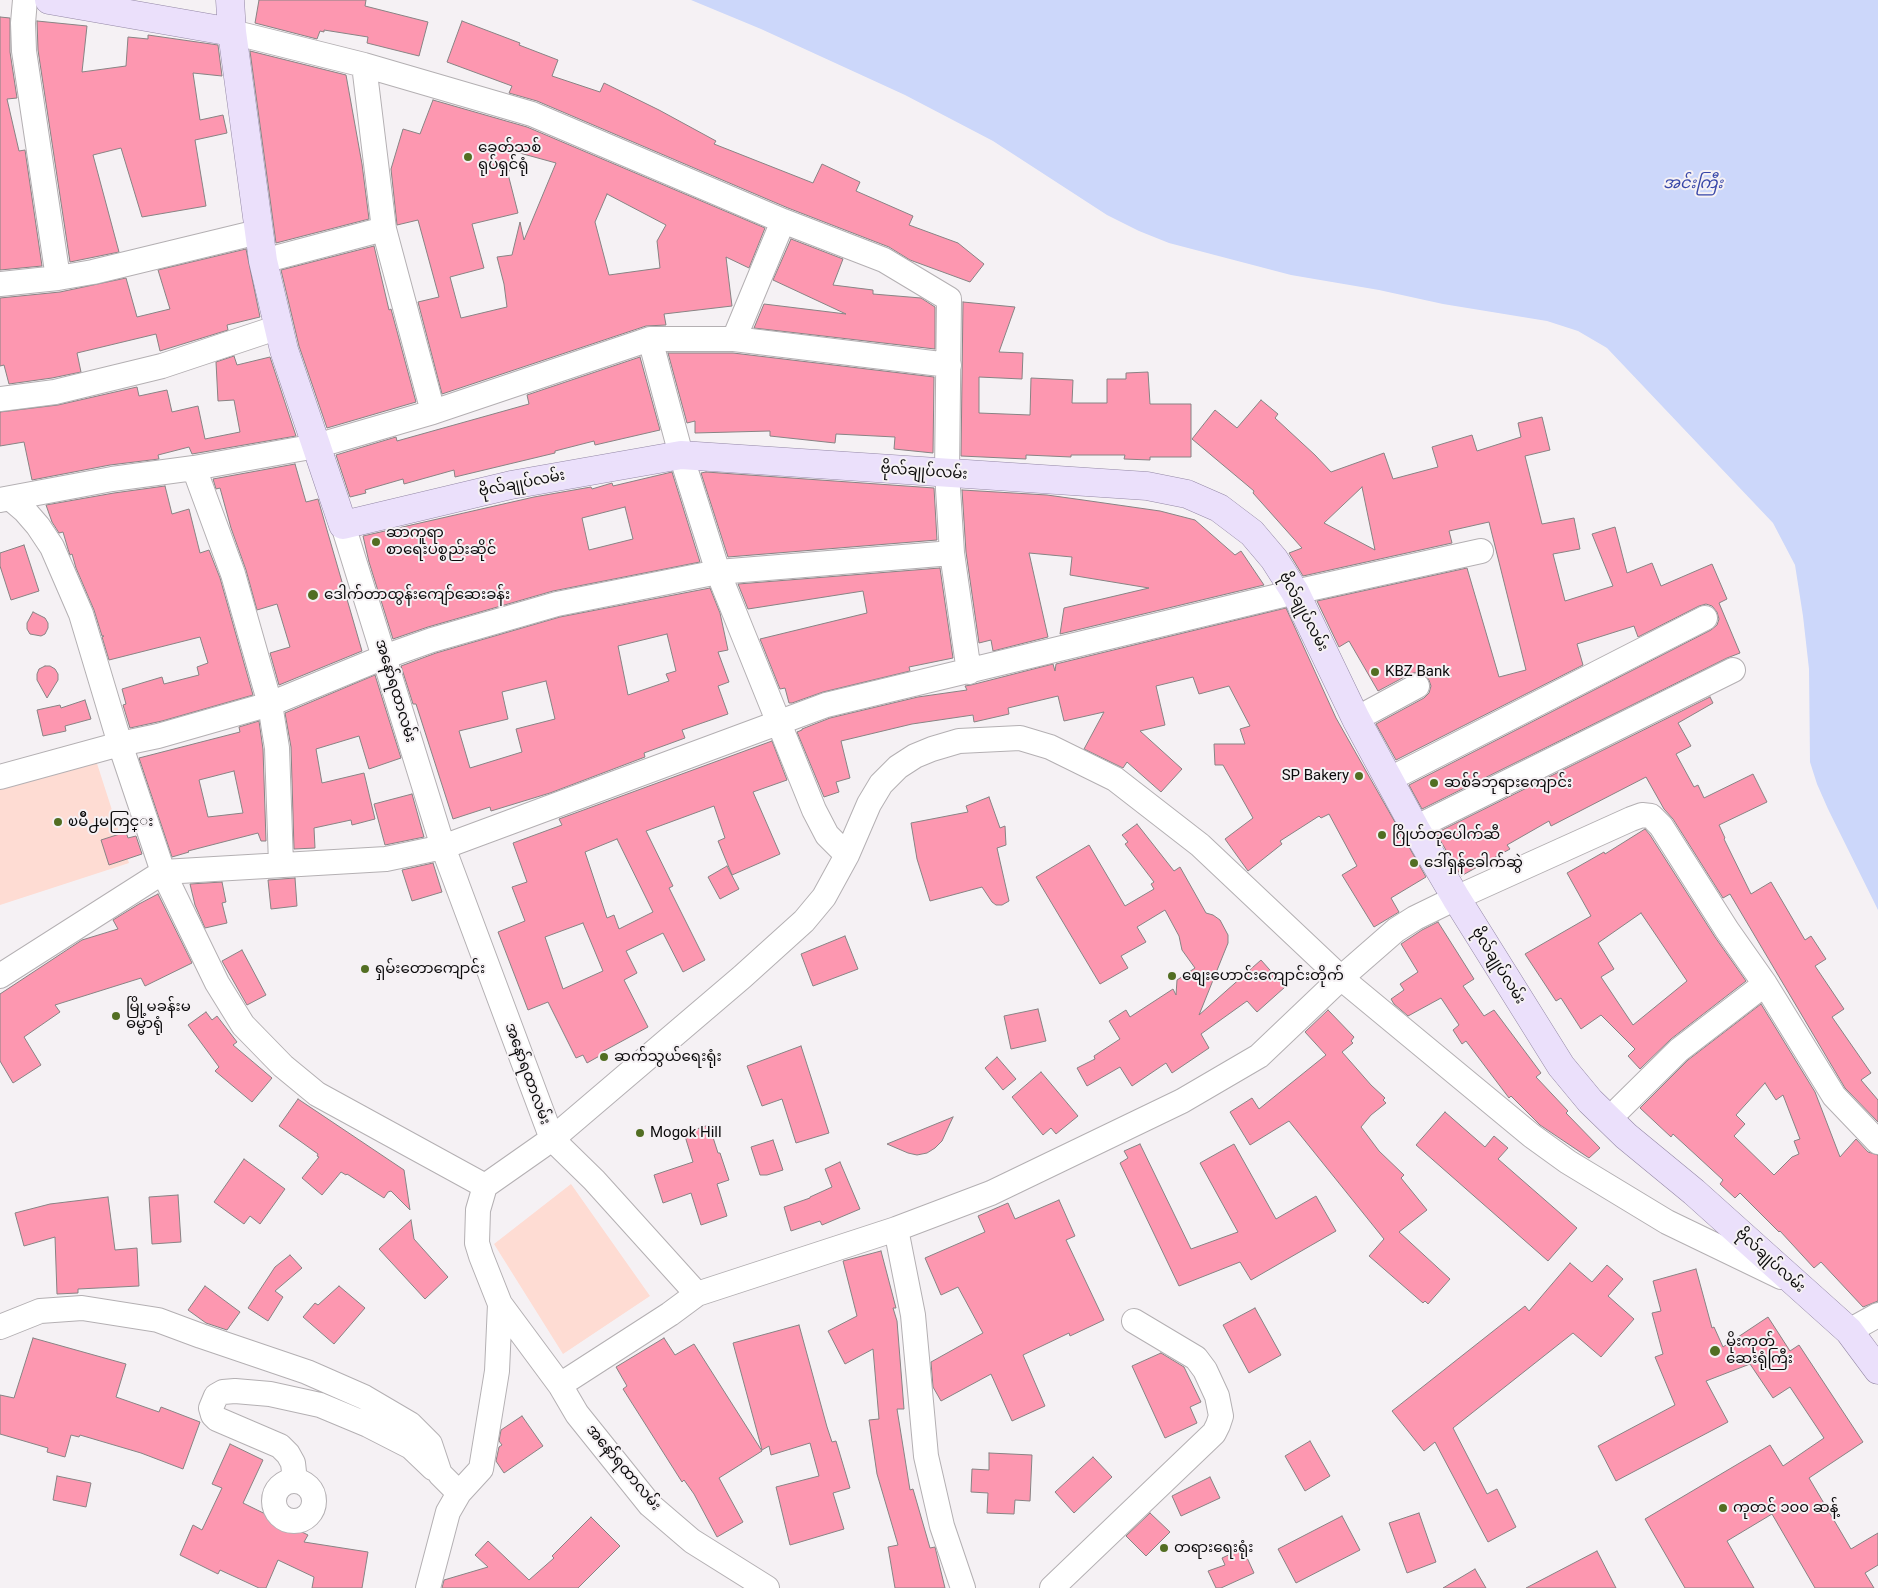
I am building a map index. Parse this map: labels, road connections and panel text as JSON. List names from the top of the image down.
{
  "streets": {
    "main road": ["ဗိုလ်‌ချုပ်‌လမ်း"],
    "street": ["အ‌နော်‌ရထာလမ်း"]
  },
  "crossings": [
    ["ဗိုလ်‌ချုပ်‌လမ်း", "အ‌နော်‌ရထာလမ်း"]
  ],
  "water": ["အင်းကြီး"],
  "places": [
    "ခေတ်သစ် ရုပ်‌ရှင်ရုံ",
    "ဆာကူရာ စာရေးပစ္စည်းဆိုင်",
    "ဒေါက်တာထွန်းကျော်ဆေးခန်း",
    "KBZ Bank",
    "SP Bakery",
    "ဆစ်ခ်ဘုရားကျောင်း",
    "ၿမိဳ႕မကြင္း",
    "ဂြိုဟ်တုပေါက်ဆီ",
    "ဒေါ်ရှန်ခေါက်ဆွဲ",
    "ရှမ်းတောကျောင်း",
    "စျေးဟောင်းကျောင်းတိုက်",
    "မြို့မခန်းမ ဓမ္မာရုံ",
    "ဆက်သွယ်ရေးရုံး",
    "Mogok Hill",
    "မိုးကုတ်‌ ‌ဆေးရုံကြီး",
    "ကုတင် ၁၀၀ ဆန့်",
    "တရားရေးရုံး"
  ]
}
